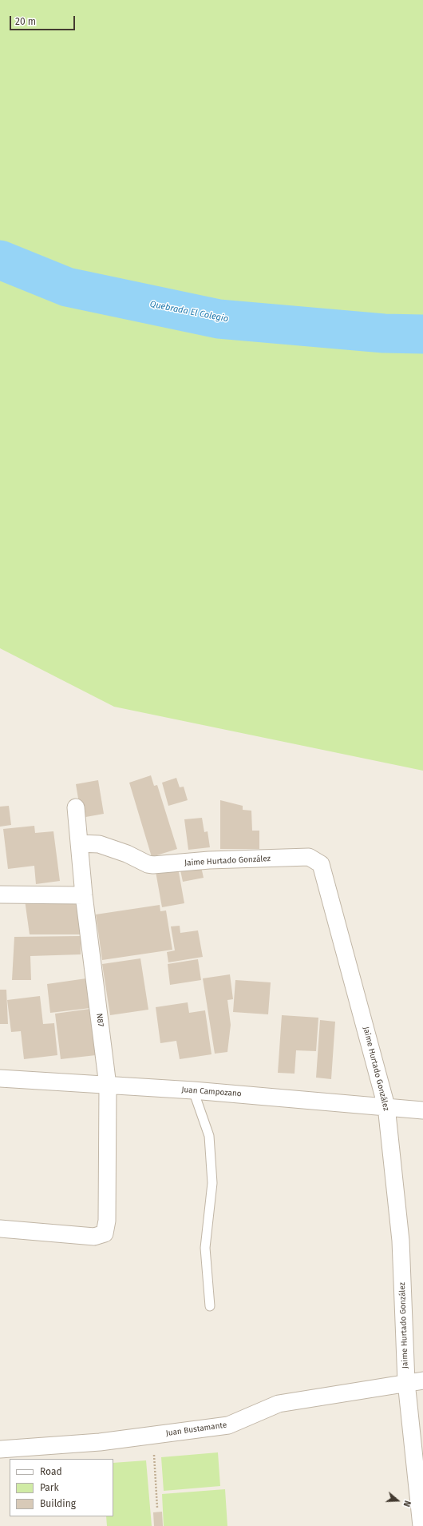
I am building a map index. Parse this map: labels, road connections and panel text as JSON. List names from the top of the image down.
{
  "streets": {
    "street": [
      "Jaime Hurtado González",
      "N87",
      "Juan Campozano",
      "Juan Bustamante"
    ]
  },
  "crossings": [
    ["Jaime Hurtado González", "N87"],
    ["Jaime Hurtado González", "Juan Campozano"],
    ["Jaime Hurtado González", "Juan Bustamante"],
    ["N87", "Juan Campozano"]
  ],
  "water": ["Quebrada El Colegio"],
  "legend": ["Road", "Park", "Building"],
  "scale_bar": "20 m",
  "north": "right"
}
